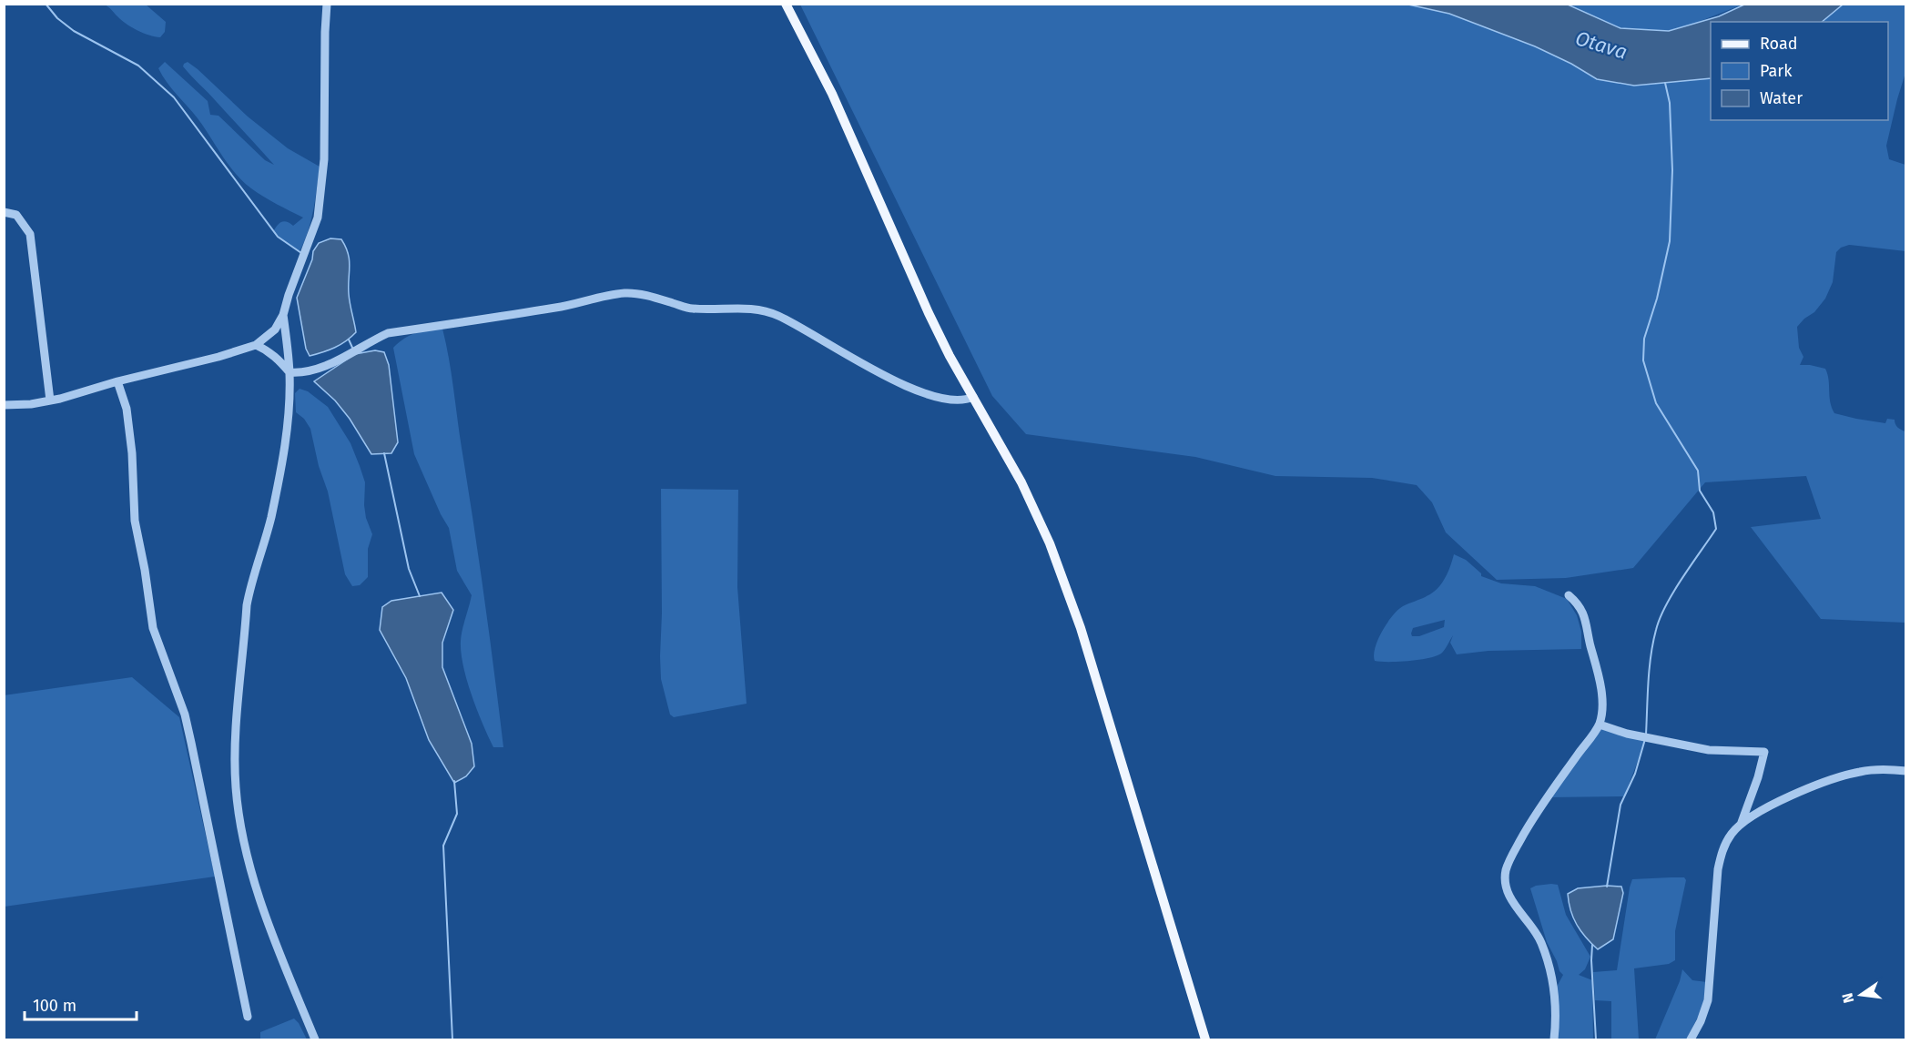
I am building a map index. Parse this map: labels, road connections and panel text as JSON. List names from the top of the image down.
{
  "water": ["Otava"],
  "legend": ["Road", "Park", "Water"],
  "scale_bar": "100 m",
  "north": "left"
}
